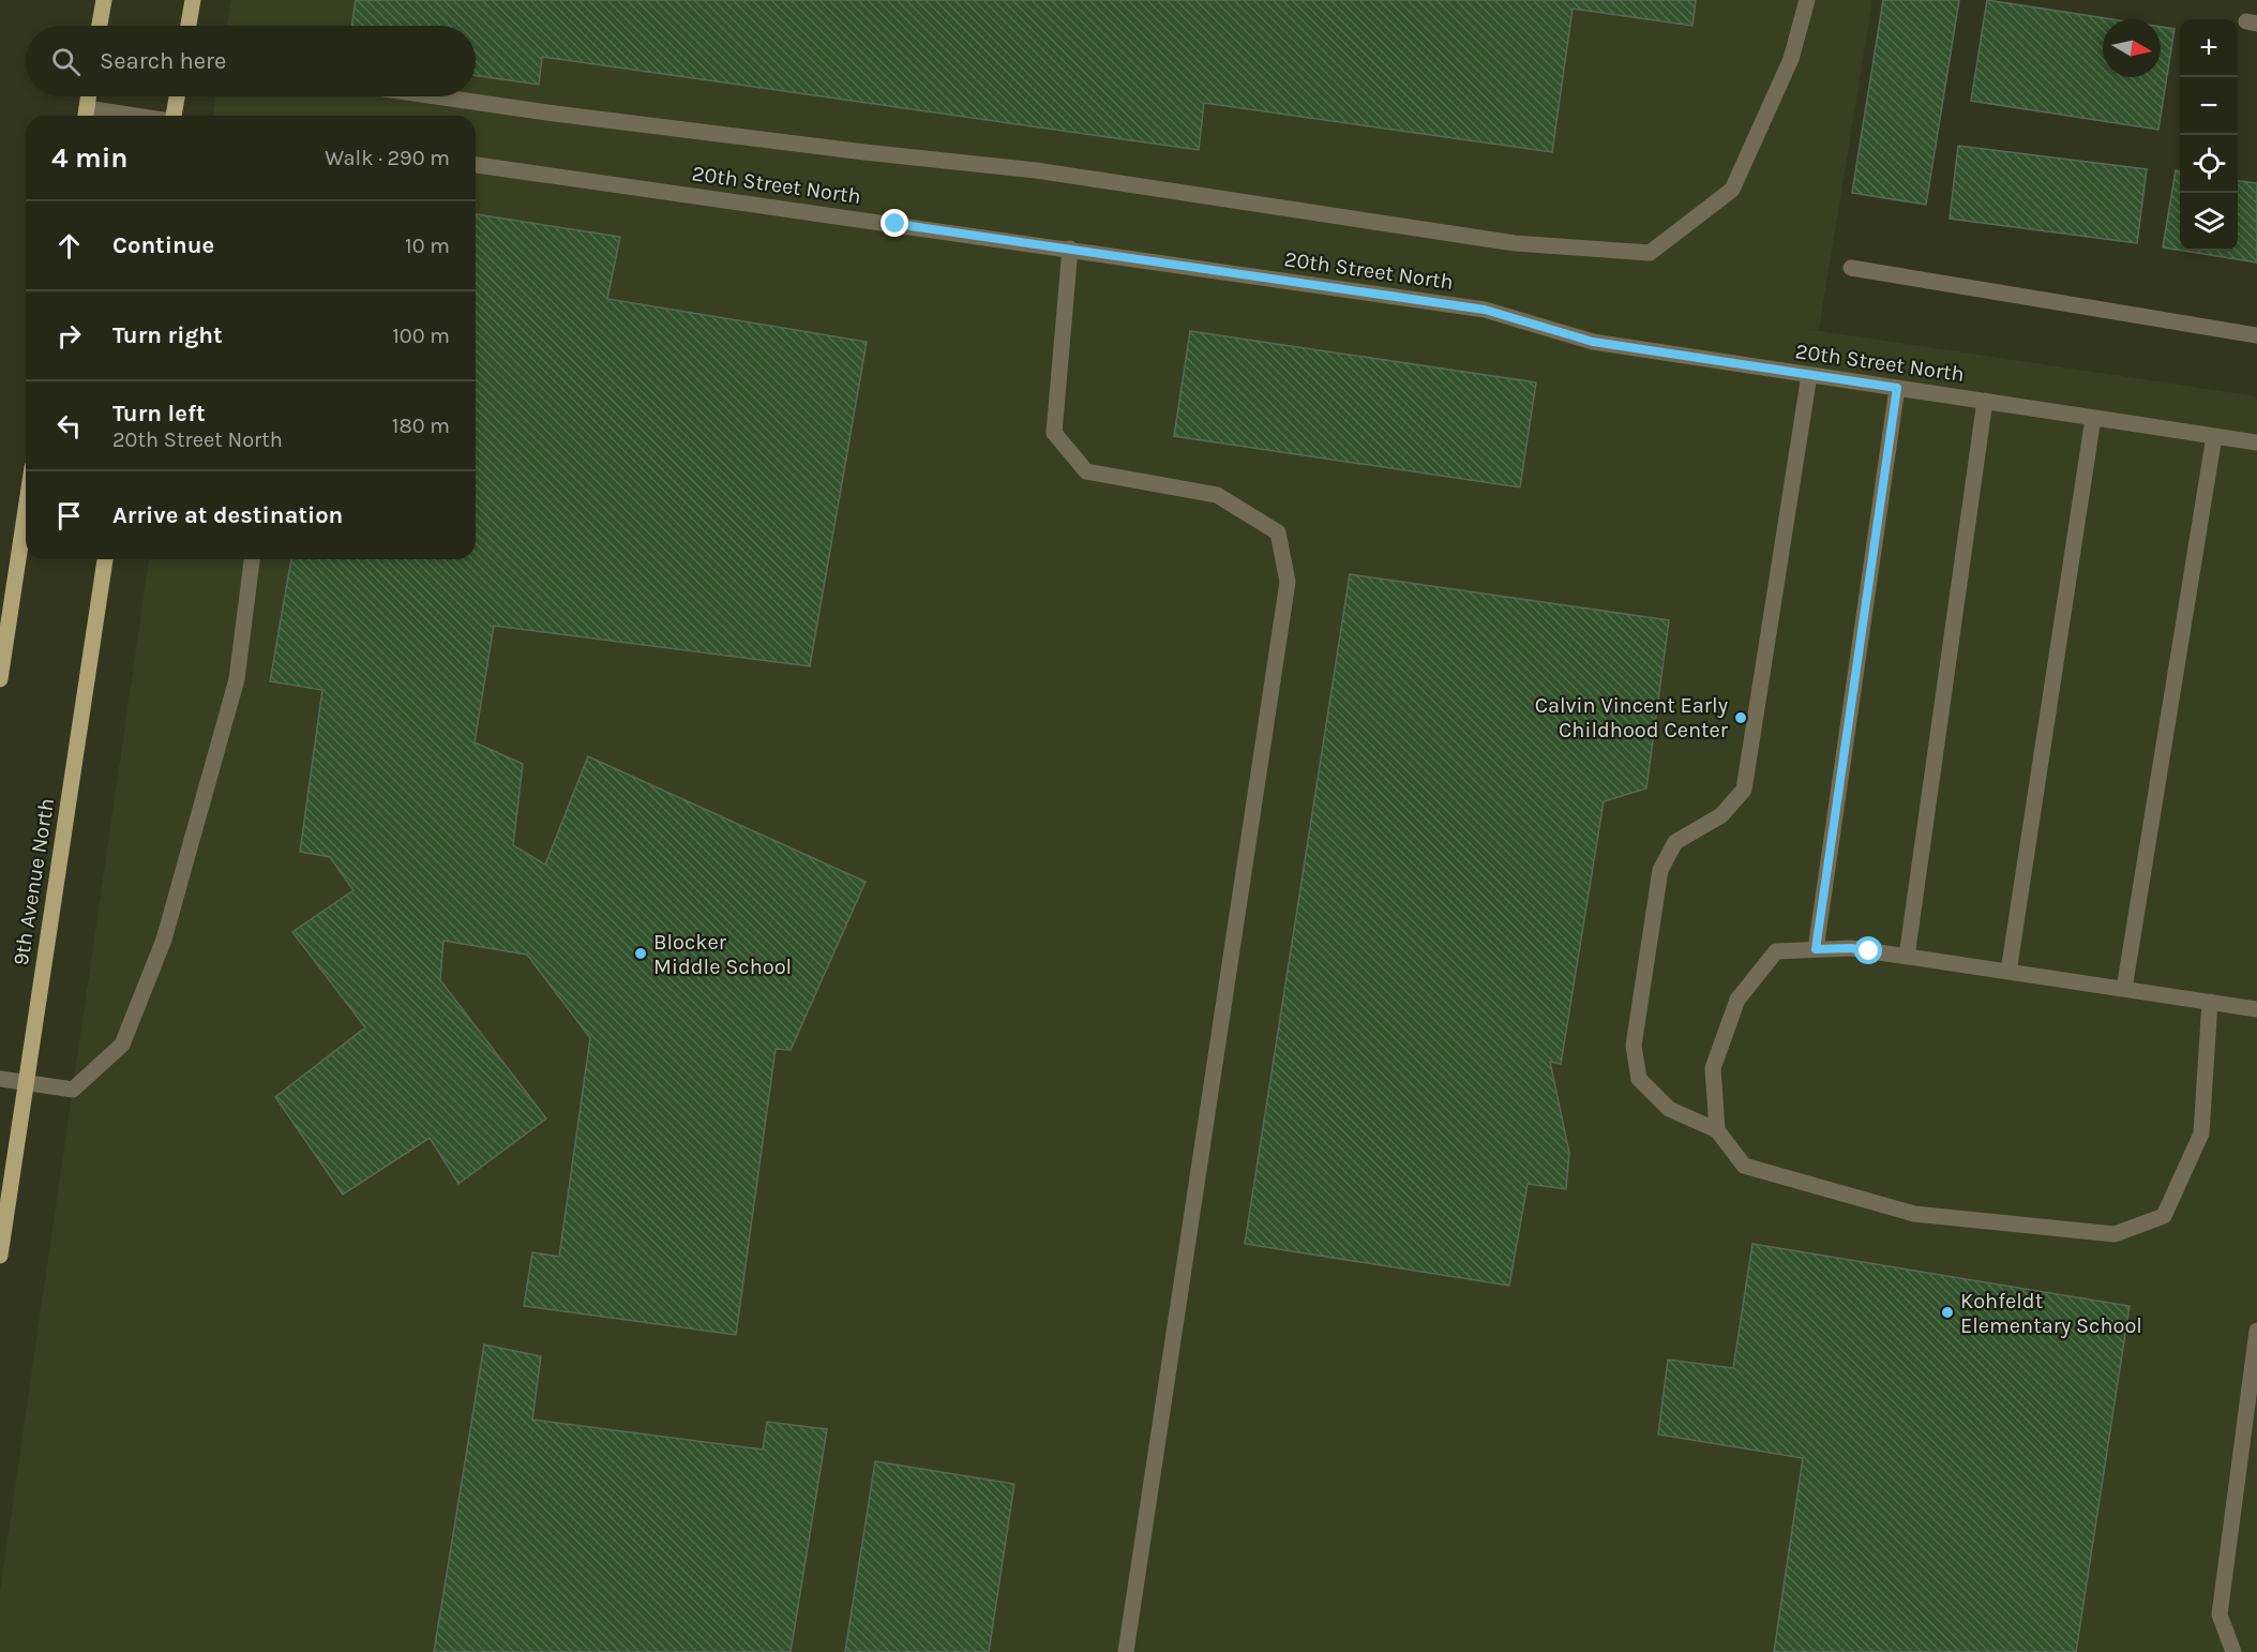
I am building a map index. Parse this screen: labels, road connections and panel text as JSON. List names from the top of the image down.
{
  "streets": {
    "main road": ["9th Avenue North"],
    "street": ["20th Street North"]
  },
  "places": ["Calvin Vincent Early Childhood Center", "Blocker Middle School", "Kohfeldt Elementary School"],
  "north": "right",
  "page": {
    "map_buttons": ["+", "−"],
    "search": "Search here",
    "heading": ["4 min", "Walk · 290 m"],
    "list": [
      ["Continue", "10 m"],
      ["Turn right", "100 m"],
      ["Turn left", "20th Street North", "180 m"],
      "Arrive at destination"
    ]
  }
}
